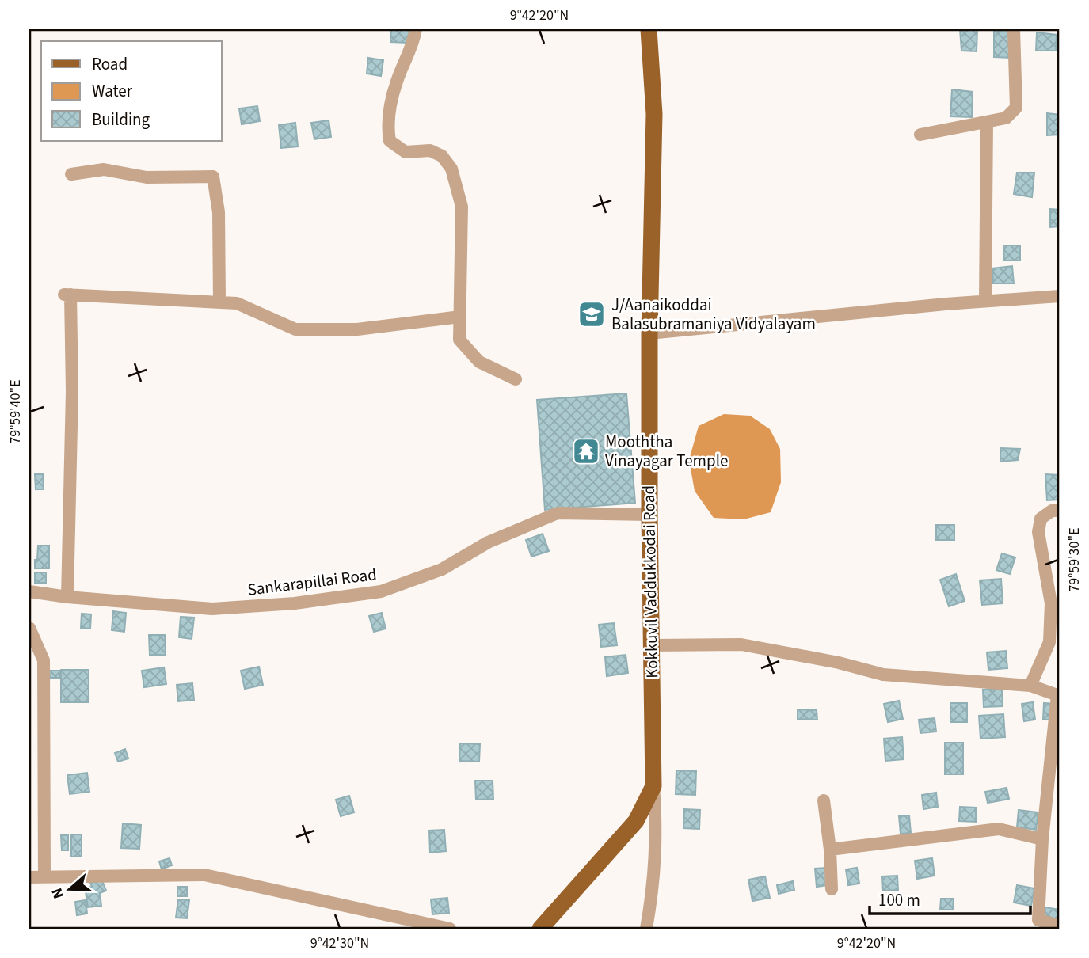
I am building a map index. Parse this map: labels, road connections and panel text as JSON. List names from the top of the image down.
{
  "streets": {
    "main road": ["Kokkuvil Vaddukkodai Road"],
    "street": ["Sankarapillai Road"]
  },
  "crossings": [
    ["Sankarapillai Road", "Kokkuvil Vaddukkodai Road"]
  ],
  "places": {
    "school or university": ["J/Aanaikoddai Balasubramaniya Vidyalayam"],
    "temple": ["Mooththa Vinayagar Temple"]
  },
  "legend": ["Road", "Water", "Building"],
  "scale_bar": "100 m",
  "north": "left",
  "coordinates": [
    "9°42'20\"N",
    "79°59'40\"E",
    "79°59'30\"E",
    "9°42'30\"N"
  ]
}
